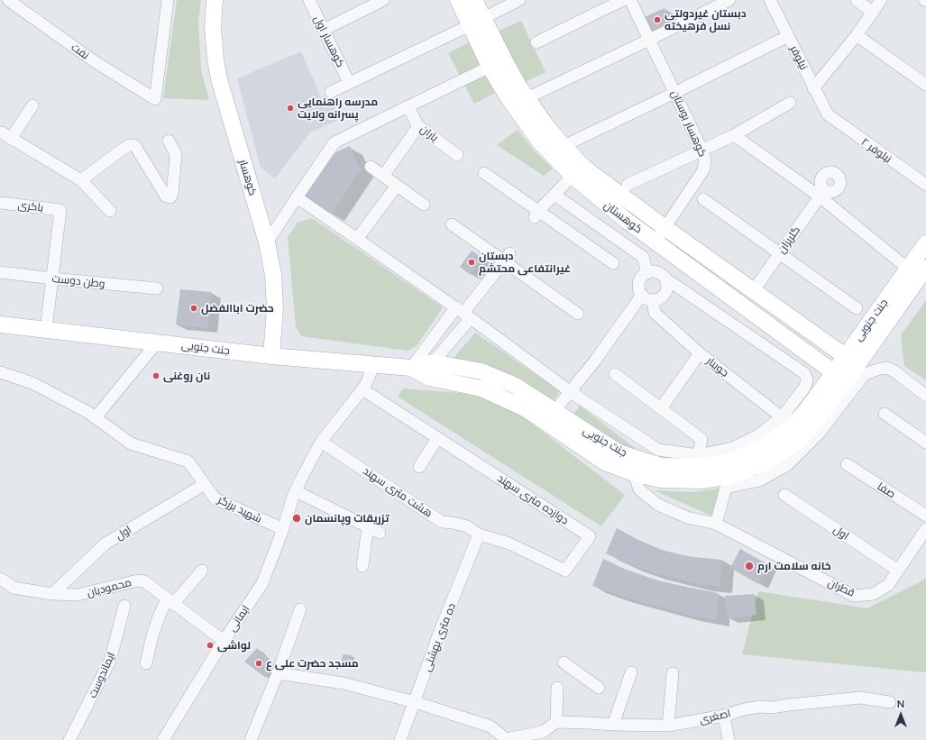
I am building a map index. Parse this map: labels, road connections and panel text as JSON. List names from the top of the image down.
{
  "streets": {
    "main road": ["کوهسار", "کوهستان", "جنت جنوبی"],
    "street": [
      "کوهسار اول",
      "نفت",
      "نیلوفر",
      "کوهسار بوستان",
      "یاران",
      "نیلوفر ۲",
      "باکری",
      "گلریزان",
      "وطن دوست",
      "جویبار",
      "صفا",
      "هشت متری سهند",
      "دوازده متری سهند",
      "شهید برزگر",
      "اول",
      "محمودیان",
      "قطران",
      "ایمانی",
      "ده متری بهشتی",
      "ایماندوست",
      "اصغری"
    ]
  },
  "crossings": [
    ["نیلوفر", "نیلوفر ۲"],
    ["کوهسار بوستان", "کوهستان"],
    ["کوهسار", "جنت جنوبی"],
    ["باکری", "وطن دوست"],
    ["کوهستان", "گلریزان"],
    ["کوهستان", "جنت جنوبی"],
    ["جنت جنوبی", "جویبار"],
    ["جنت جنوبی", "قطران"],
    ["هشت متری سهند", "دوازده متری سهند"],
    ["هشت متری سهند", "ده متری بهشتی"],
    ["دوازده متری سهند", "ده متری بهشتی"],
    ["شهید برزگر", "اول"],
    ["شهید برزگر", "ایمانی"],
    ["اول", "محمودیان"],
    ["اول", "قطران"],
    ["محمودیان", "ایمانی"]
  ],
  "places": [
    "دبستان غیردولتی نسل فرهیخته",
    "مدرسه راهنمایی پسرانه ولایت",
    "دبستان غیرانتفاعی محتشم",
    "حضرت اباالفضل",
    "نان روغنی",
    "تزریقات وپانسمان",
    "خانه سلامت ارم",
    "لواشی",
    "مسجد حضرت علی ع"
  ],
  "north": "top"
}
